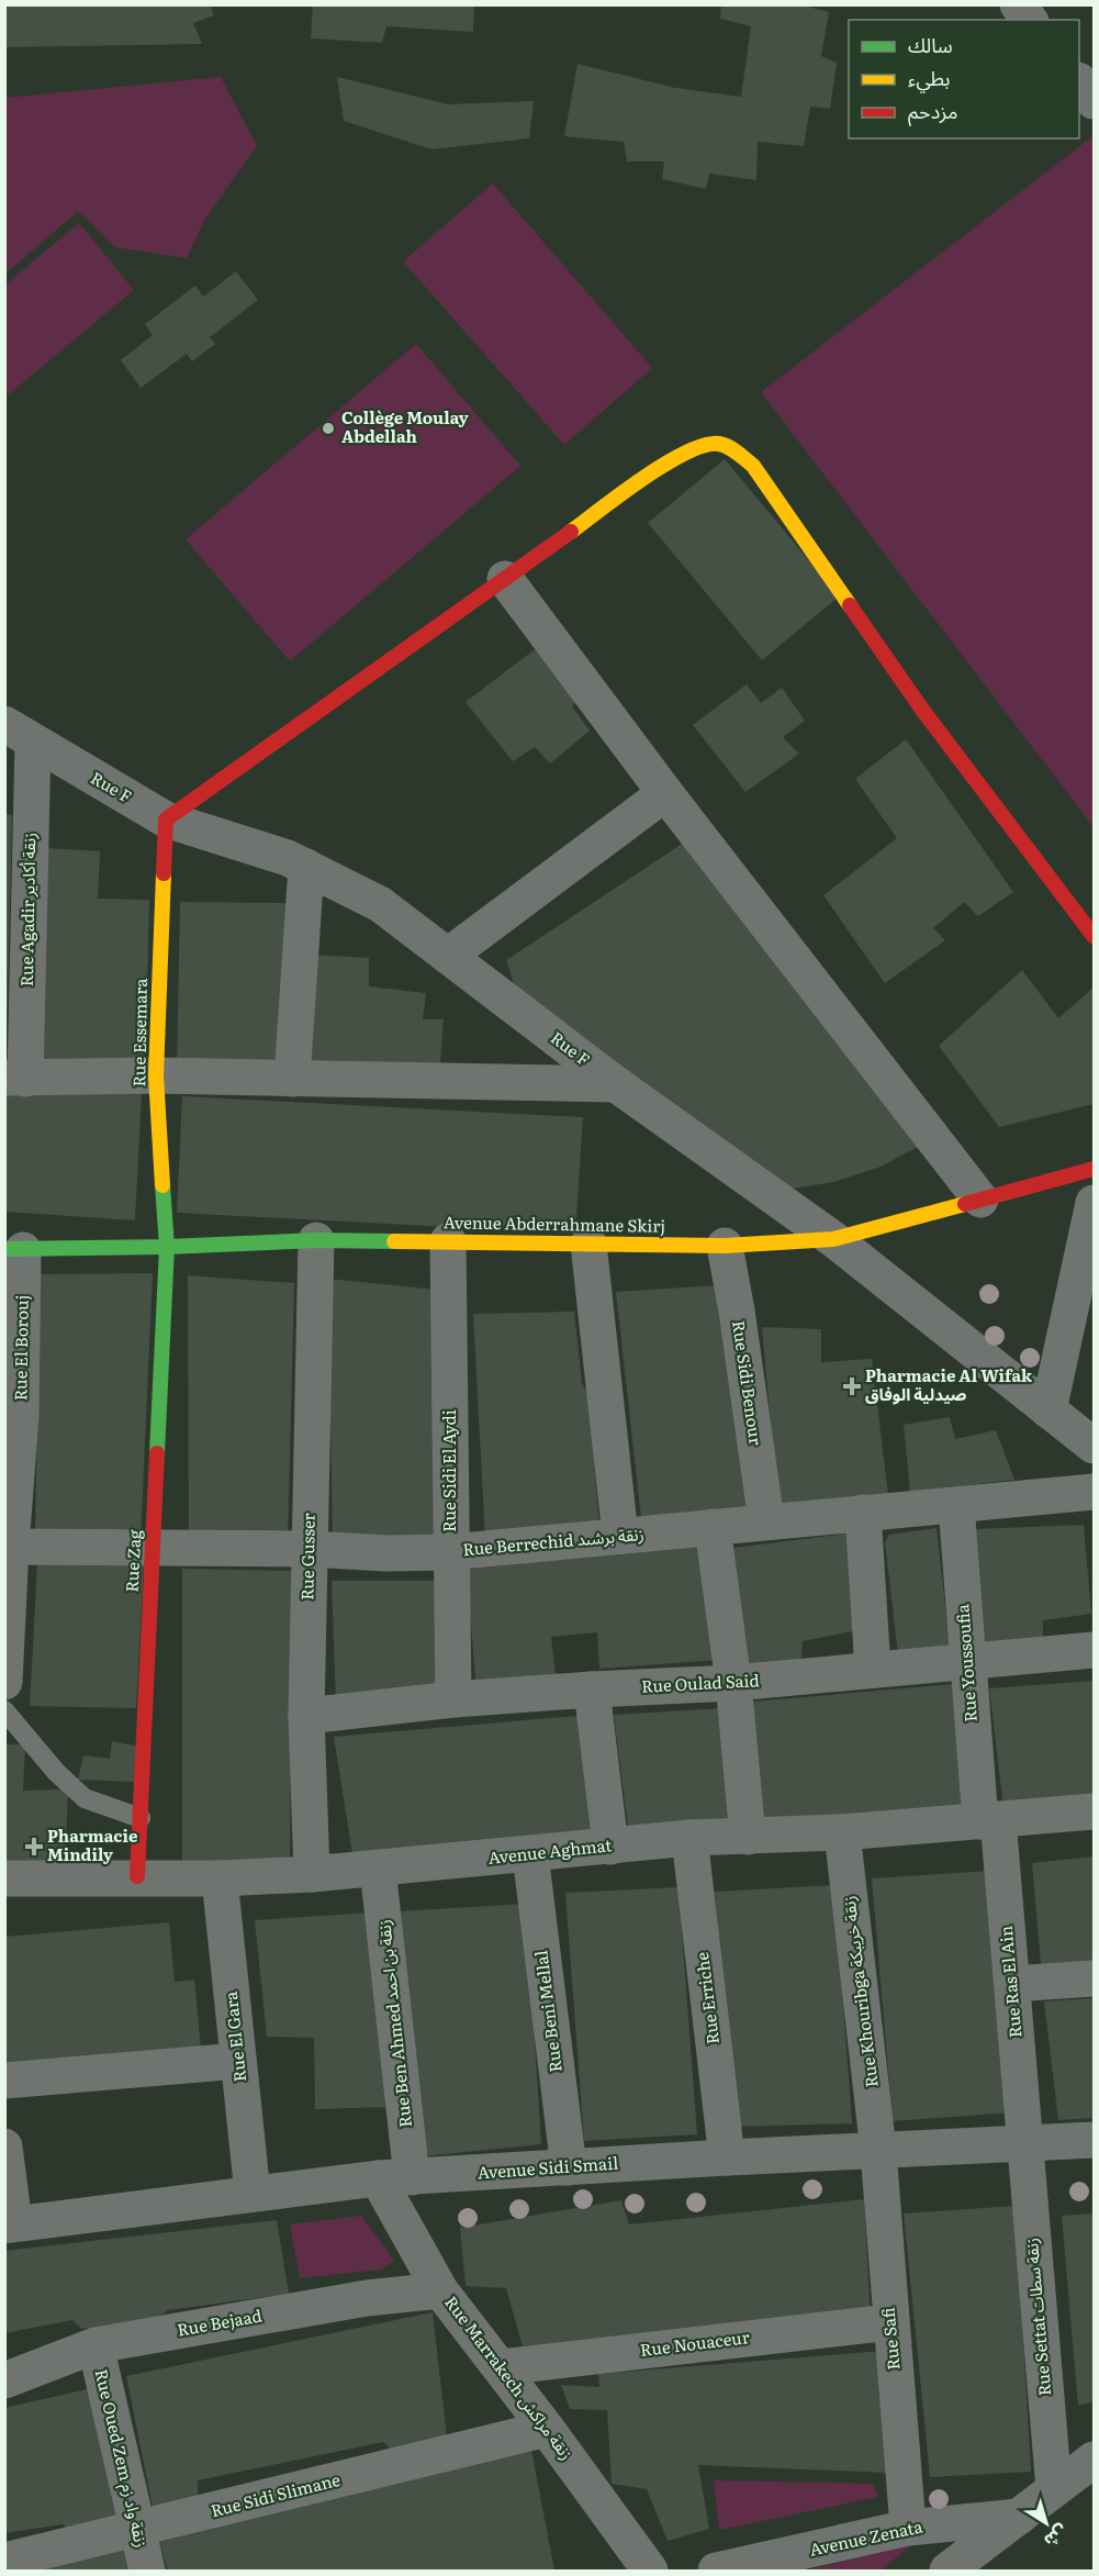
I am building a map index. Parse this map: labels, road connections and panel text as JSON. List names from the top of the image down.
{
  "streets": {
    "street": [
      "Rue F",
      "Rue Agadir زنقة أكادير",
      "Rue Essemara",
      "Avenue Abderrahmane Skirj",
      "Rue El Borouj",
      "Rue Sidi Benour",
      "Rue Sidi El Aydi",
      "Rue Berrechid زنقة برشىد",
      "Rue Gusser",
      "Rue Zag",
      "Rue Youssoufia",
      "Rue Oulad Said",
      "Avenue Aghmat",
      "Rue Ras El Ain",
      "Rue Khouribga زنقة خريبكة",
      "Rue Erriche",
      "Rue Beni Mellal",
      "Rue Ben Ahmed زنقة بن احمد",
      "Rue El Gara",
      "Avenue Sidi Smail",
      "Rue Settat زنقة سطات",
      "Rue Bejaad",
      "Rue Safi",
      "Rue Nouaceur",
      "Rue Marrakech زنقة مراكش",
      "Rue Oued Zem زنقة واد زم",
      "Rue Sidi Slimane",
      "Avenue Zenata"
    ]
  },
  "crossings": [
    ["Rue F", "Rue Agadir زنقة أكادير"],
    ["Rue F", "Rue Essemara"],
    ["Rue F", "Avenue Abderrahmane Skirj"],
    ["Rue Essemara", "Avenue Abderrahmane Skirj"],
    ["Rue Essemara", "Rue Zag"],
    ["Avenue Abderrahmane Skirj", "Rue El Borouj"],
    ["Avenue Abderrahmane Skirj", "Rue Sidi Benour"],
    ["Avenue Abderrahmane Skirj", "Rue Sidi El Aydi"],
    ["Avenue Abderrahmane Skirj", "Rue Gusser"],
    ["Avenue Abderrahmane Skirj", "Rue Zag"],
    ["Rue El Borouj", "Rue Berrechid زنقة برشىد"],
    ["Rue Sidi Benour", "Rue Berrechid زنقة برشىد"],
    ["Rue Sidi El Aydi", "Rue Berrechid زنقة برشىد"],
    ["Rue Sidi El Aydi", "Rue Oulad Said"],
    ["Rue Berrechid زنقة برشىد", "Rue Gusser"],
    ["Rue Berrechid زنقة برشىد", "Rue Zag"],
    ["Rue Berrechid زنقة برشىد", "Rue Youssoufia"],
    ["Rue Gusser", "Rue Oulad Said"],
    ["Rue Gusser", "Avenue Aghmat"],
    ["Rue Zag", "Avenue Aghmat"],
    ["Rue Youssoufia", "Rue Oulad Said"],
    ["Rue Youssoufia", "Avenue Aghmat"],
    ["Rue Youssoufia", "Rue Ras El Ain"],
    ["Avenue Aghmat", "Rue Ras El Ain"],
    ["Avenue Aghmat", "Rue Khouribga زنقة خريبكة"],
    ["Avenue Aghmat", "Rue Erriche"],
    ["Avenue Aghmat", "Rue Beni Mellal"],
    ["Avenue Aghmat", "Rue Ben Ahmed زنقة بن احمد"],
    ["Avenue Aghmat", "Rue El Gara"],
    ["Rue Ras El Ain", "Avenue Sidi Smail"],
    ["Rue Ras El Ain", "Rue Settat زنقة سطات"],
    ["Rue Khouribga زنقة خريبكة", "Avenue Sidi Smail"],
    ["Rue Khouribga زنقة خريبكة", "Rue Safi"],
    ["Rue Erriche", "Avenue Sidi Smail"],
    ["Rue Beni Mellal", "Avenue Sidi Smail"],
    ["Rue Ben Ahmed زنقة بن احمد", "Avenue Sidi Smail"],
    ["Rue Ben Ahmed زنقة بن احمد", "Rue Marrakech زنقة مراكش"],
    ["Rue El Gara", "Avenue Sidi Smail"],
    ["Avenue Sidi Smail", "Rue Settat زنقة سطات"],
    ["Avenue Sidi Smail", "Rue Safi"],
    ["Avenue Sidi Smail", "Rue Marrakech زنقة مراكش"],
    ["Rue Bejaad", "Rue Marrakech زنقة مراكش"],
    ["Rue Bejaad", "Rue Oued Zem زنقة واد زم"],
    ["Rue Safi", "Rue Nouaceur"],
    ["Rue Safi", "Avenue Zenata"],
    ["Rue Nouaceur", "Rue Marrakech زنقة مراكش"],
    ["Rue Marrakech زنقة مراكش", "Rue Sidi Slimane"],
    ["Rue Oued Zem زنقة واد زم", "Rue Sidi Slimane"]
  ],
  "places": {
    "other": ["Collège Moulay Abdellah"],
    "health": ["Pharmacie Al Wifak صيدلية الوفاق", "Pharmacie Mindily"]
  },
  "legend": ["سالك", "بطيء", "مزدحم"],
  "north": "bottom right"
}
